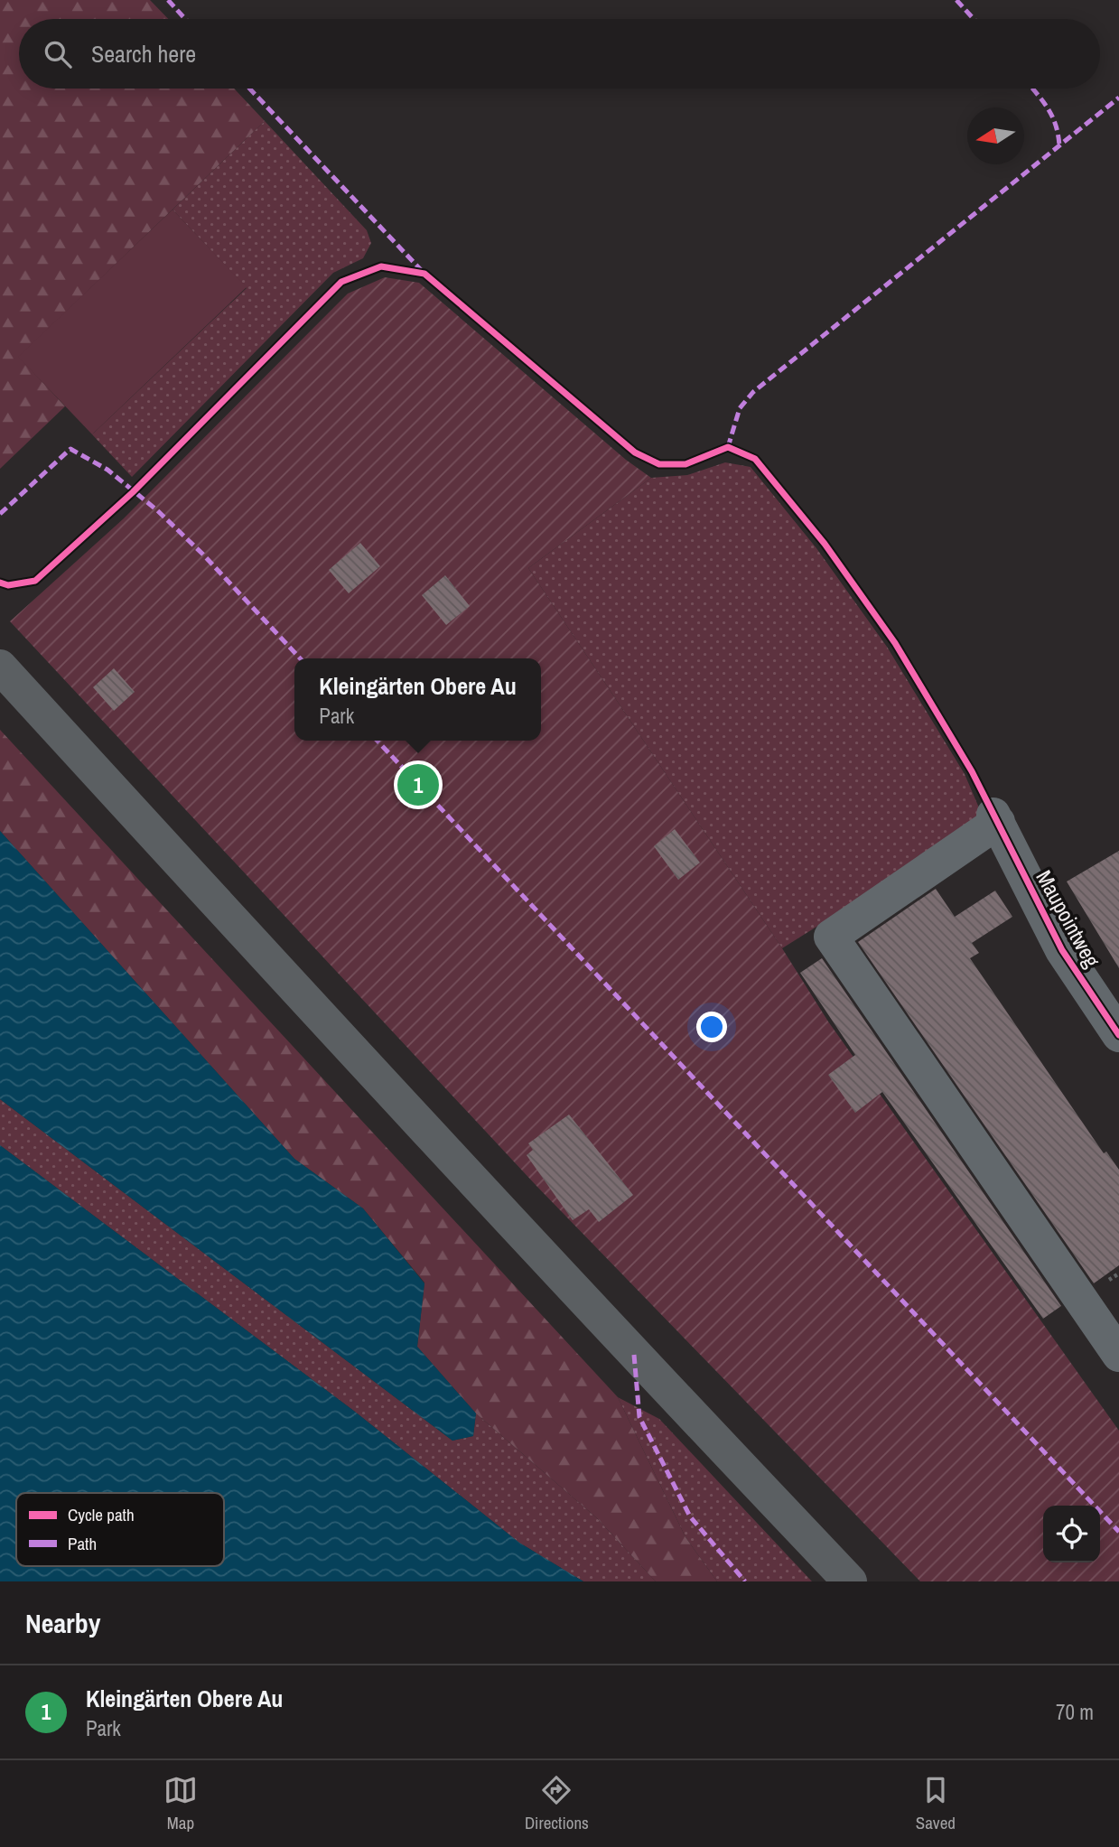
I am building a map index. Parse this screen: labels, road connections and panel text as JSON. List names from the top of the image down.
{
  "streets": {
    "street": ["Maupointweg"]
  },
  "legend": ["Cycle path", "Path"],
  "north": "left",
  "page": {
    "search": "Search here",
    "popup": ["Kleingärten Obere Au", "Park"],
    "pins": "1",
    "heading": "Nearby",
    "list": [
      {
        "mark": "1",
        "name": "Kleingärten Obere Au",
        "note": "Park",
        "value": "70 m"
      }
    ],
    "nav": ["Map", "Directions", "Saved"]
  }
}
